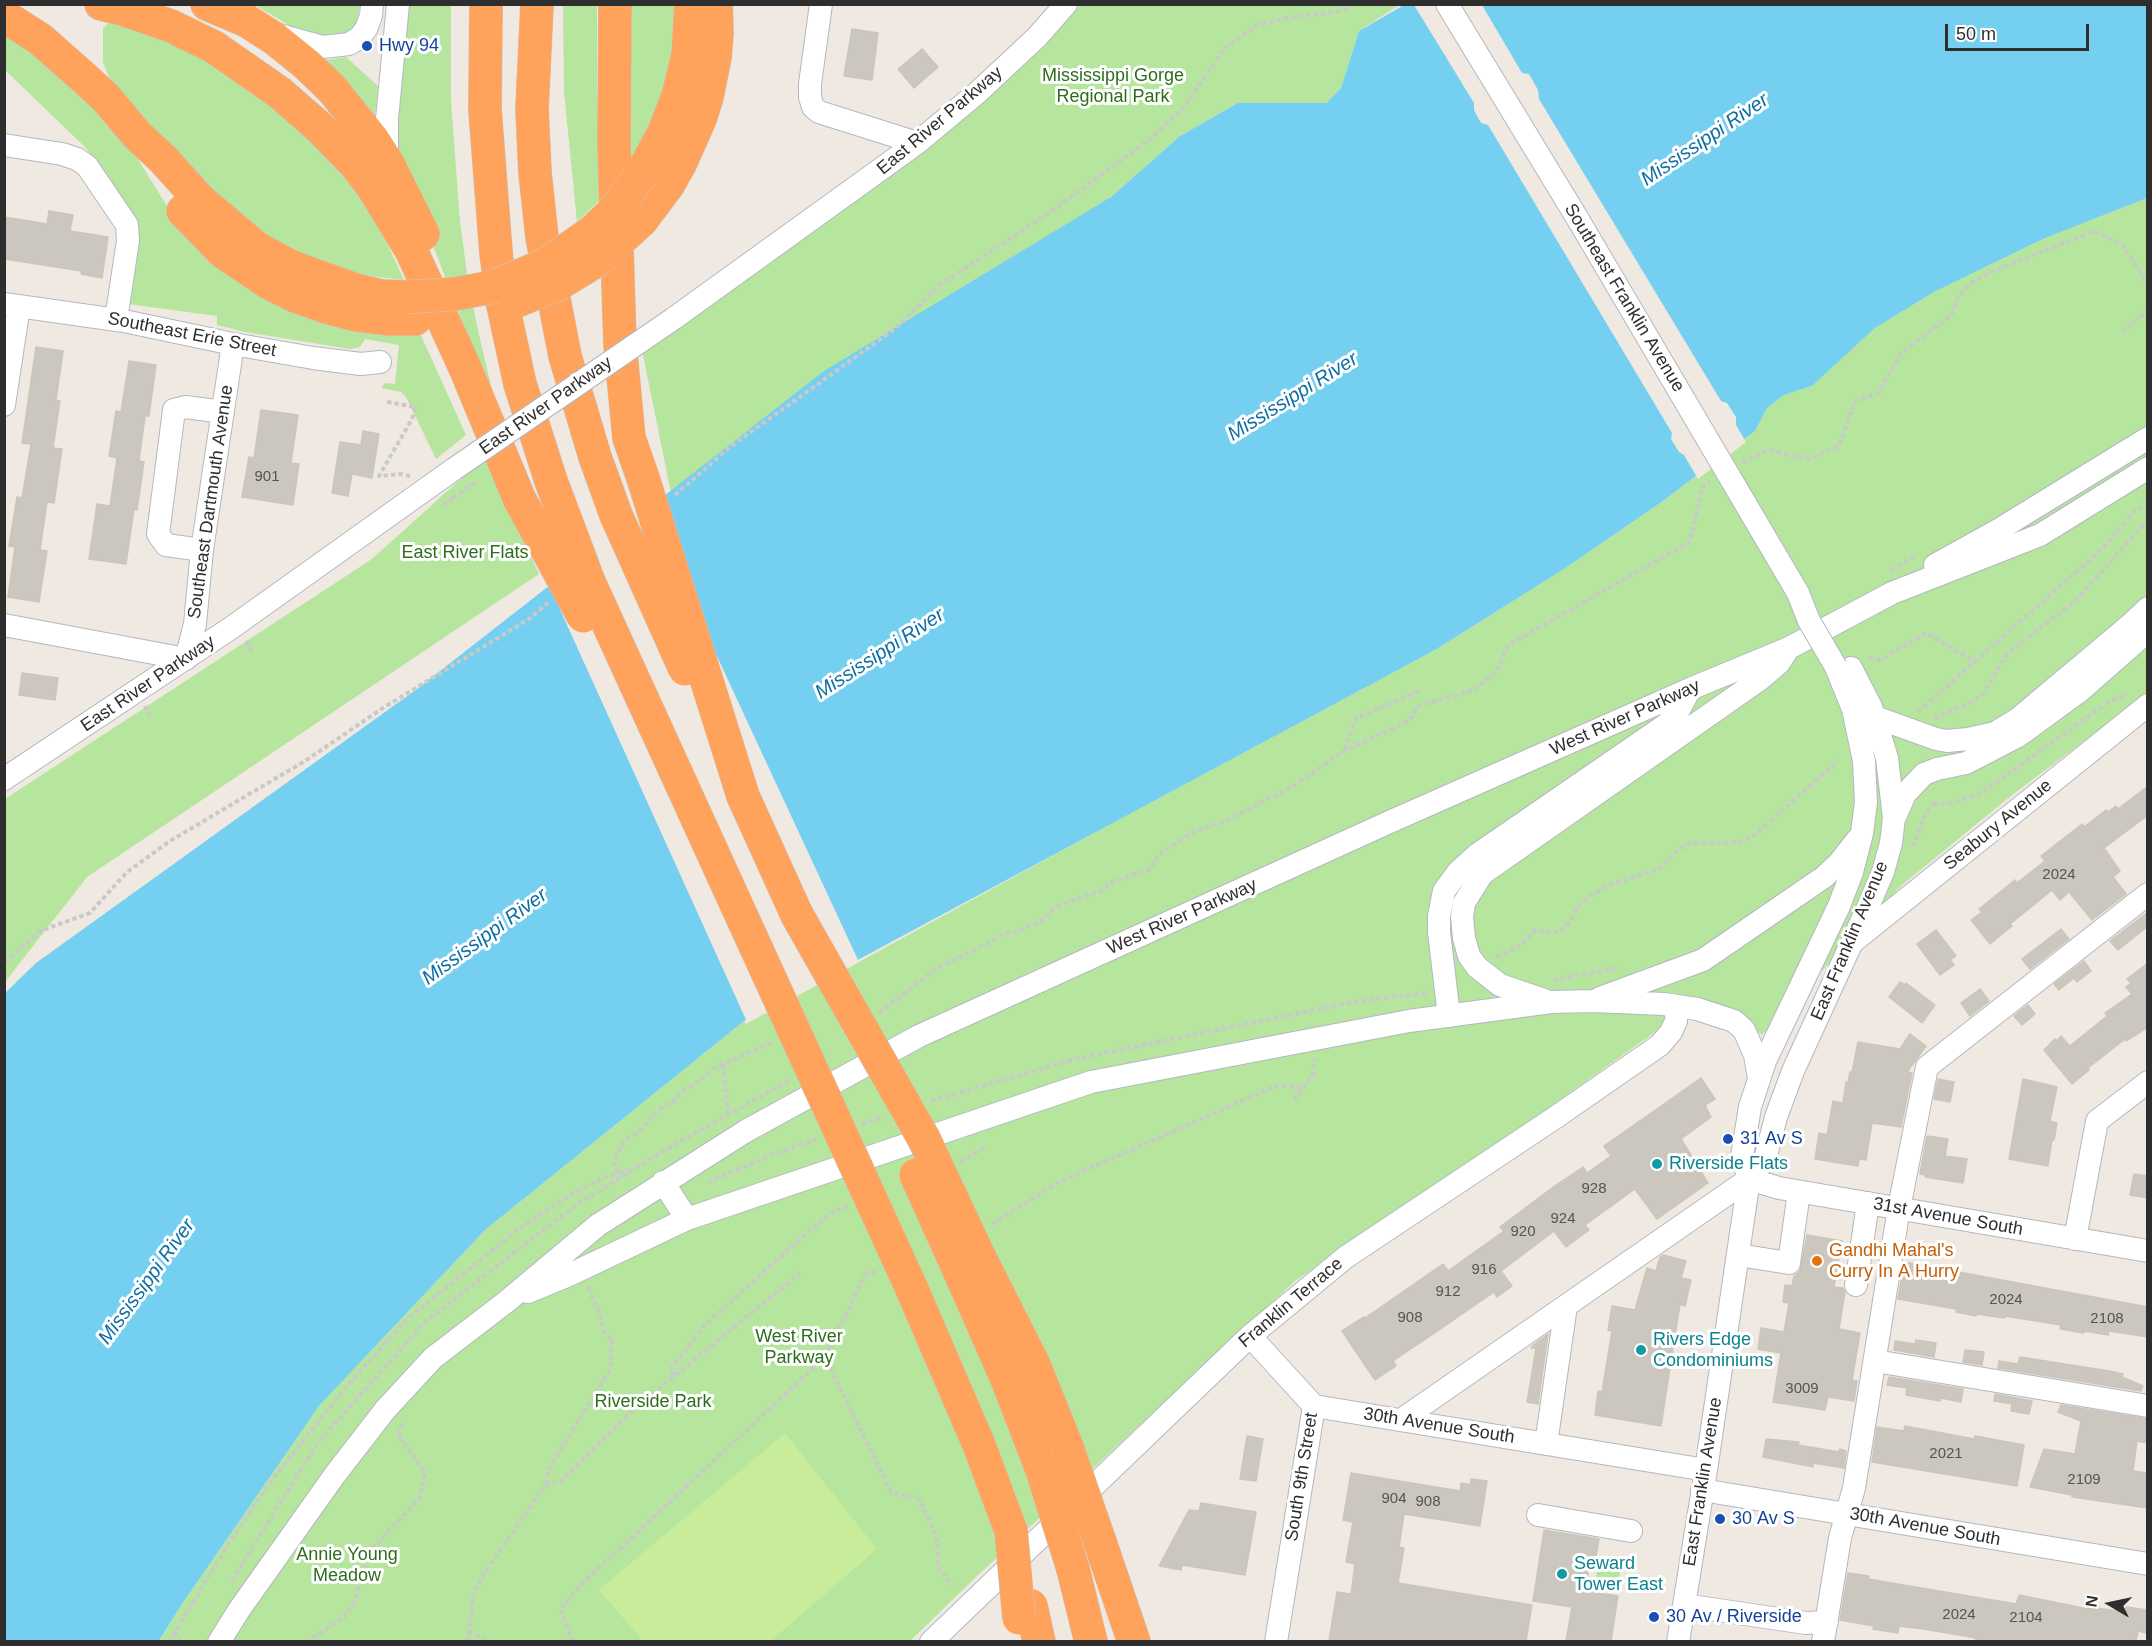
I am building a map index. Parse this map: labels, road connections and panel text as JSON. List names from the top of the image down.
{
  "streets": {
    "street": [
      "East River Parkway",
      "Southeast Franklin Avenue",
      "Southeast Erie Street",
      "Southeast Dartmouth Avenue",
      "West River Parkway",
      "Seabury Avenue",
      "East Franklin Avenue",
      "31st Avenue South",
      "Franklin Terrace",
      "30th Avenue South",
      "South 9th Street"
    ]
  },
  "crossings": [
    ["East River Parkway", "Southeast Dartmouth Avenue"],
    ["Southeast Franklin Avenue", "East Franklin Avenue"],
    ["Southeast Erie Street", "Southeast Dartmouth Avenue"],
    ["West River Parkway", "East Franklin Avenue"],
    ["West River Parkway", "Franklin Terrace"],
    ["Seabury Avenue", "East Franklin Avenue"],
    ["East Franklin Avenue", "31st Avenue South"],
    ["East Franklin Avenue", "30th Avenue South"],
    ["Franklin Terrace", "South 9th Street"],
    ["30th Avenue South", "South 9th Street"]
  ],
  "water": ["Mississippi River"],
  "parks": [
    "Mississippi Gorge Regional Park",
    "East River Flats",
    "West River Parkway",
    "Riverside Park",
    "Annie Young Meadow"
  ],
  "places": [
    "Hwy 94",
    "31 Av S",
    "Riverside Flats",
    "Gandhi Mahal's Curry In A Hurry",
    "Rivers Edge Condominiums",
    "30 Av S",
    "Seward Tower East",
    "30 Av / Riverside"
  ],
  "house_numbers": [
    "901",
    "2024",
    "928",
    "924",
    "920",
    "916",
    "912",
    "2024",
    "908",
    "2108",
    "3009",
    "2021",
    "2109",
    "904",
    "908",
    "2024",
    "2104"
  ],
  "scale_bar": "50 m",
  "north": "left"
}
